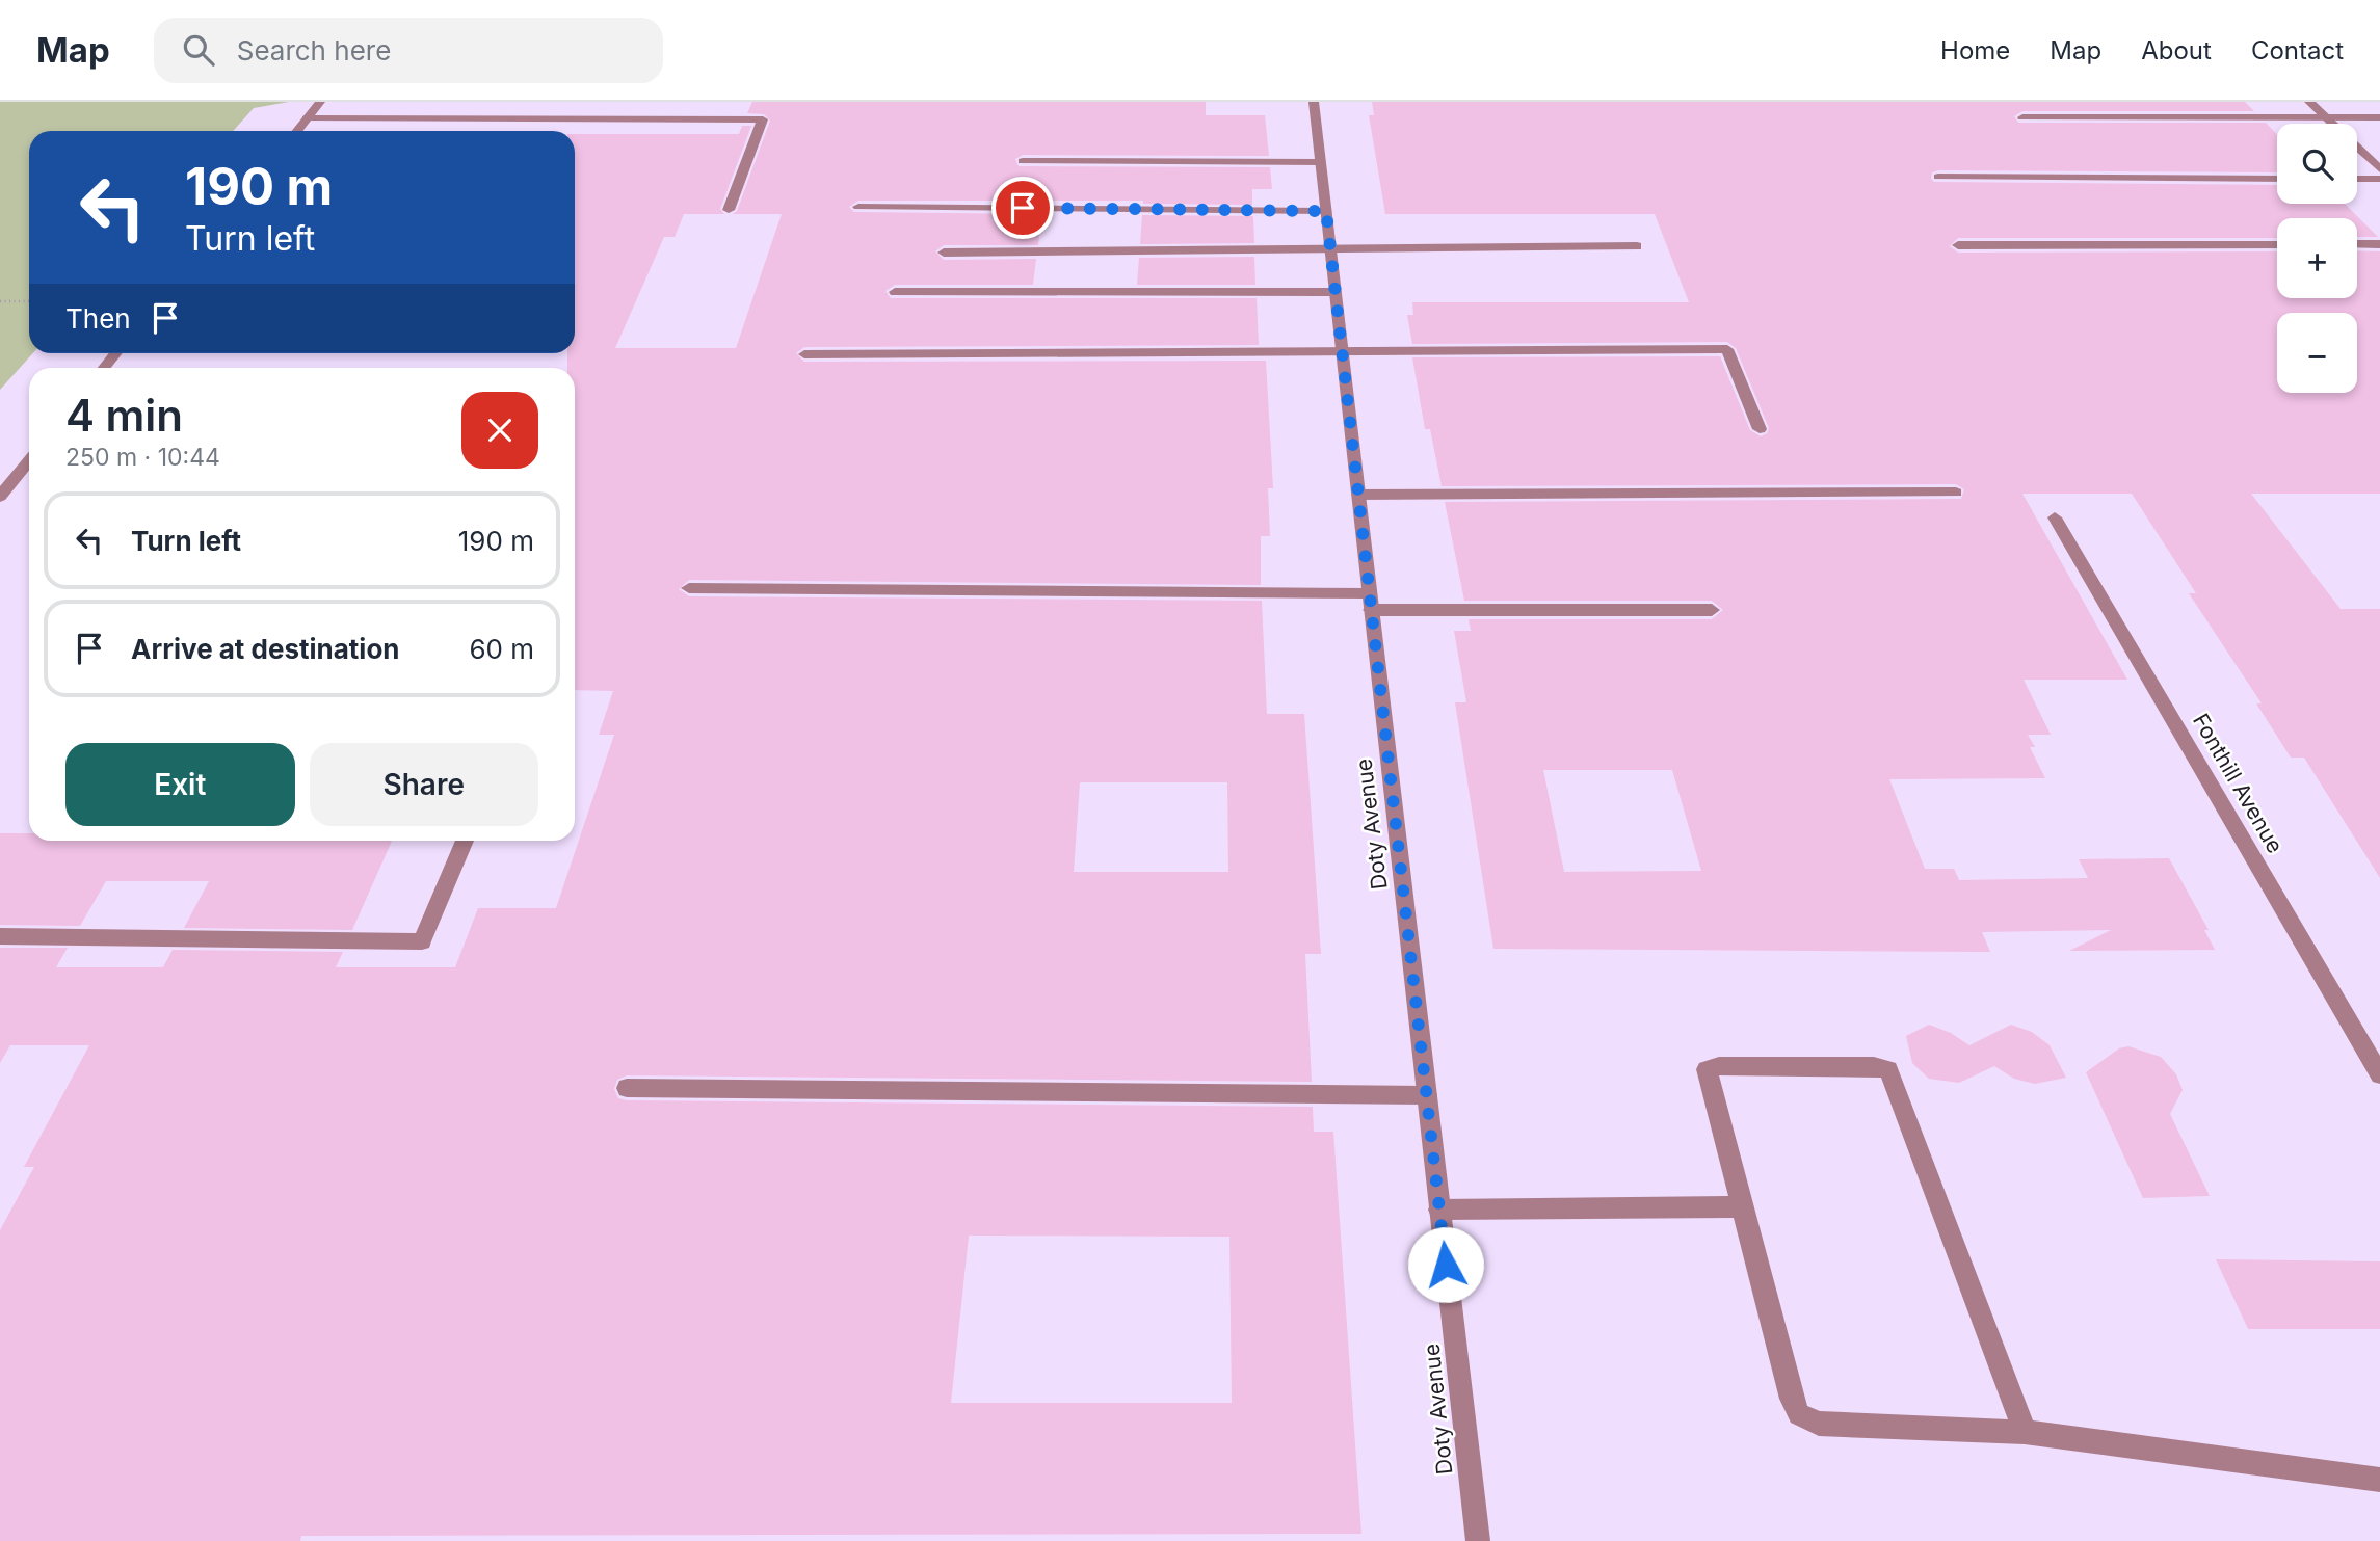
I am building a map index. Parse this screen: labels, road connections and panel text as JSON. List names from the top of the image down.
{
  "streets": {
    "street": ["Fonthill Avenue", "Doty Avenue"]
  },
  "page": {
    "header": "Map",
    "search": "Search here",
    "nav": [
      "Home",
      "Map",
      "About",
      "Contact"
    ],
    "map_buttons": ["+", "−"],
    "turn": ["190 m", "Turn left"],
    "then": "Then",
    "heading": ["4 min", "250 m · 10:44"],
    "list": [
      {
        "name": "Turn left",
        "value": "190 m"
      },
      {
        "name": "Arrive at destination",
        "value": "60 m"
      }
    ],
    "buttons": ["Exit", "Share"]
  }
}
